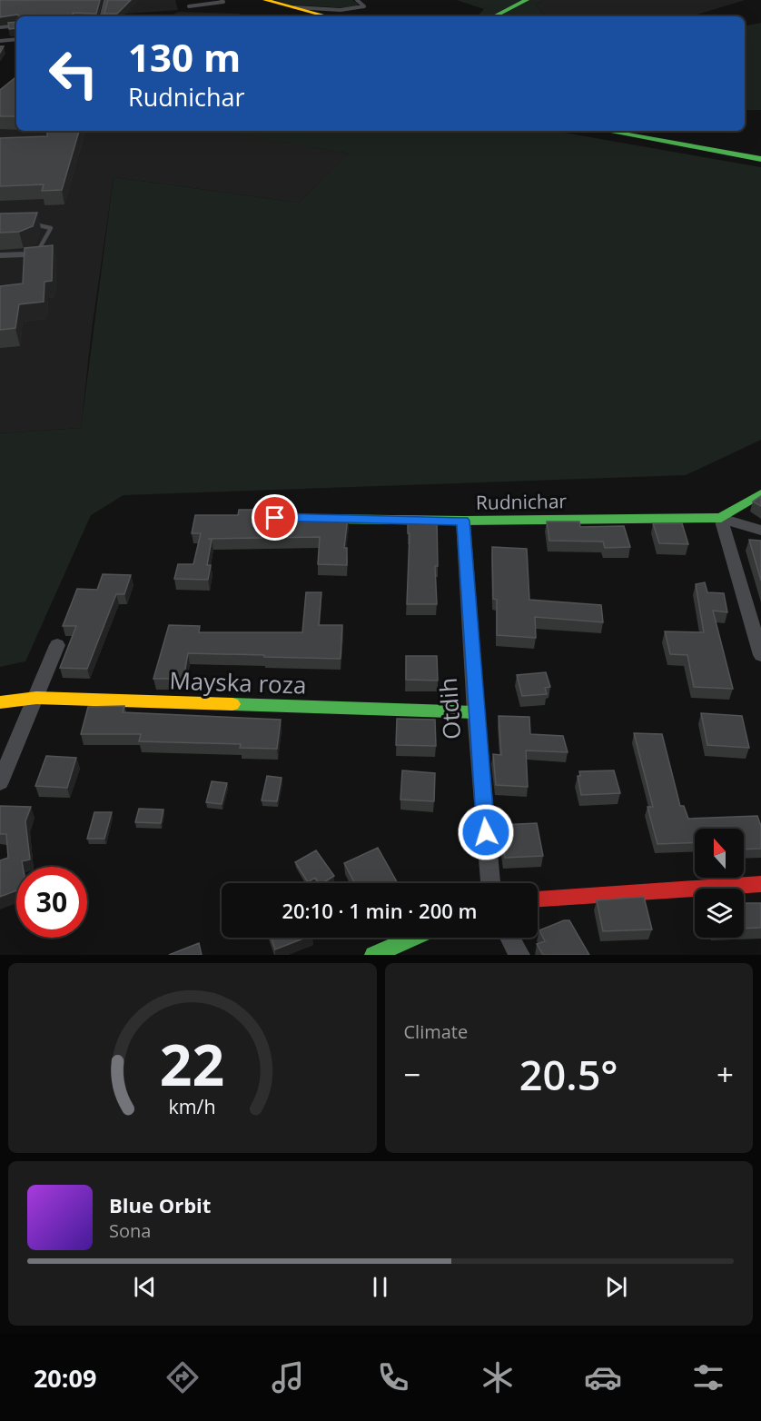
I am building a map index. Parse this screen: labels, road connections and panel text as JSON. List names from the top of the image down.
{
  "streets": {
    "street": ["Rudnichar", "Mayska roza", "Otdih"]
  },
  "crossings": [
    ["Rudnichar", "Otdih"],
    ["Mayska roza", "Otdih"]
  ],
  "north": "top",
  "page": {
    "turn": ["130 m", "Rudnichar"],
    "limit": "30",
    "trip": "20:10 · 1 min · 200 m",
    "tile": "Climate",
    "heat": ["−", "20.5°", "+"],
    "song": ["Blue Orbit", "Sona"],
    "tabs": "20:09",
    "gauge": ["22", "km/h"]
  }
}
